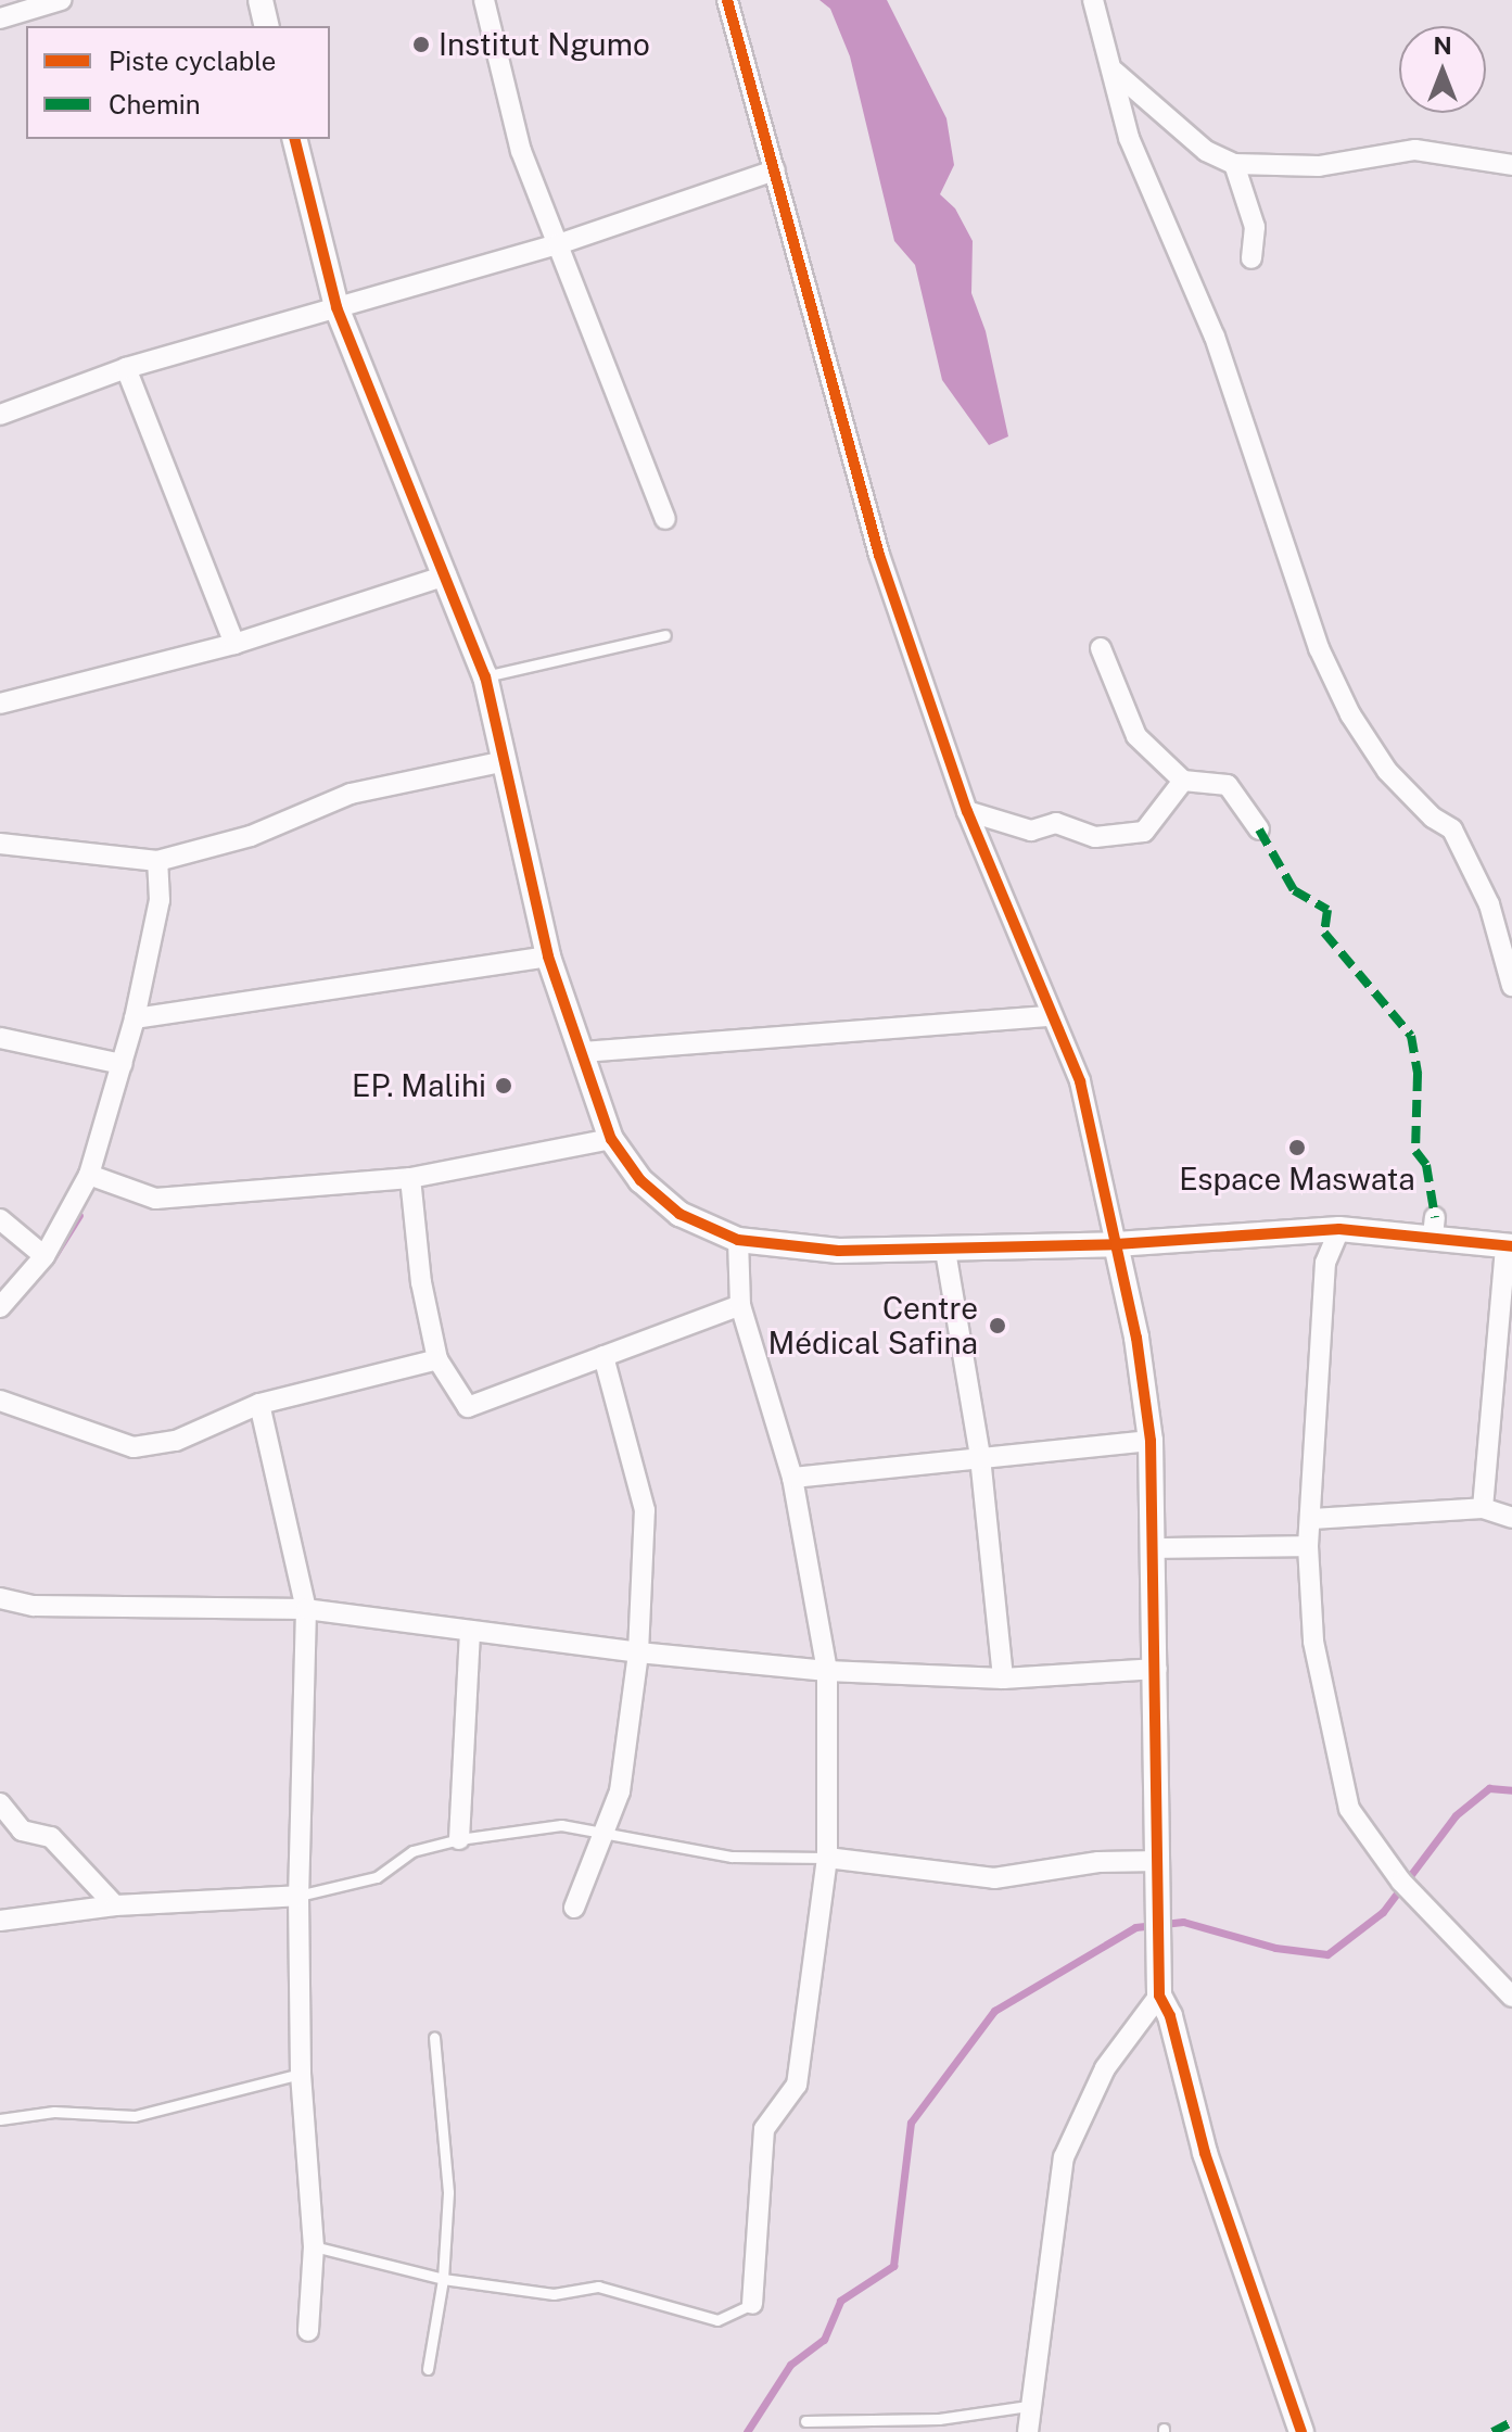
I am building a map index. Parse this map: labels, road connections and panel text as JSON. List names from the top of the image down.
{
  "places": [
    "Institut Ngumo",
    "EP. Malihi",
    "Espace Maswata",
    "Centre Médical Safina"
  ],
  "legend": ["Piste cyclable", "Chemin"],
  "north": "top"
}
